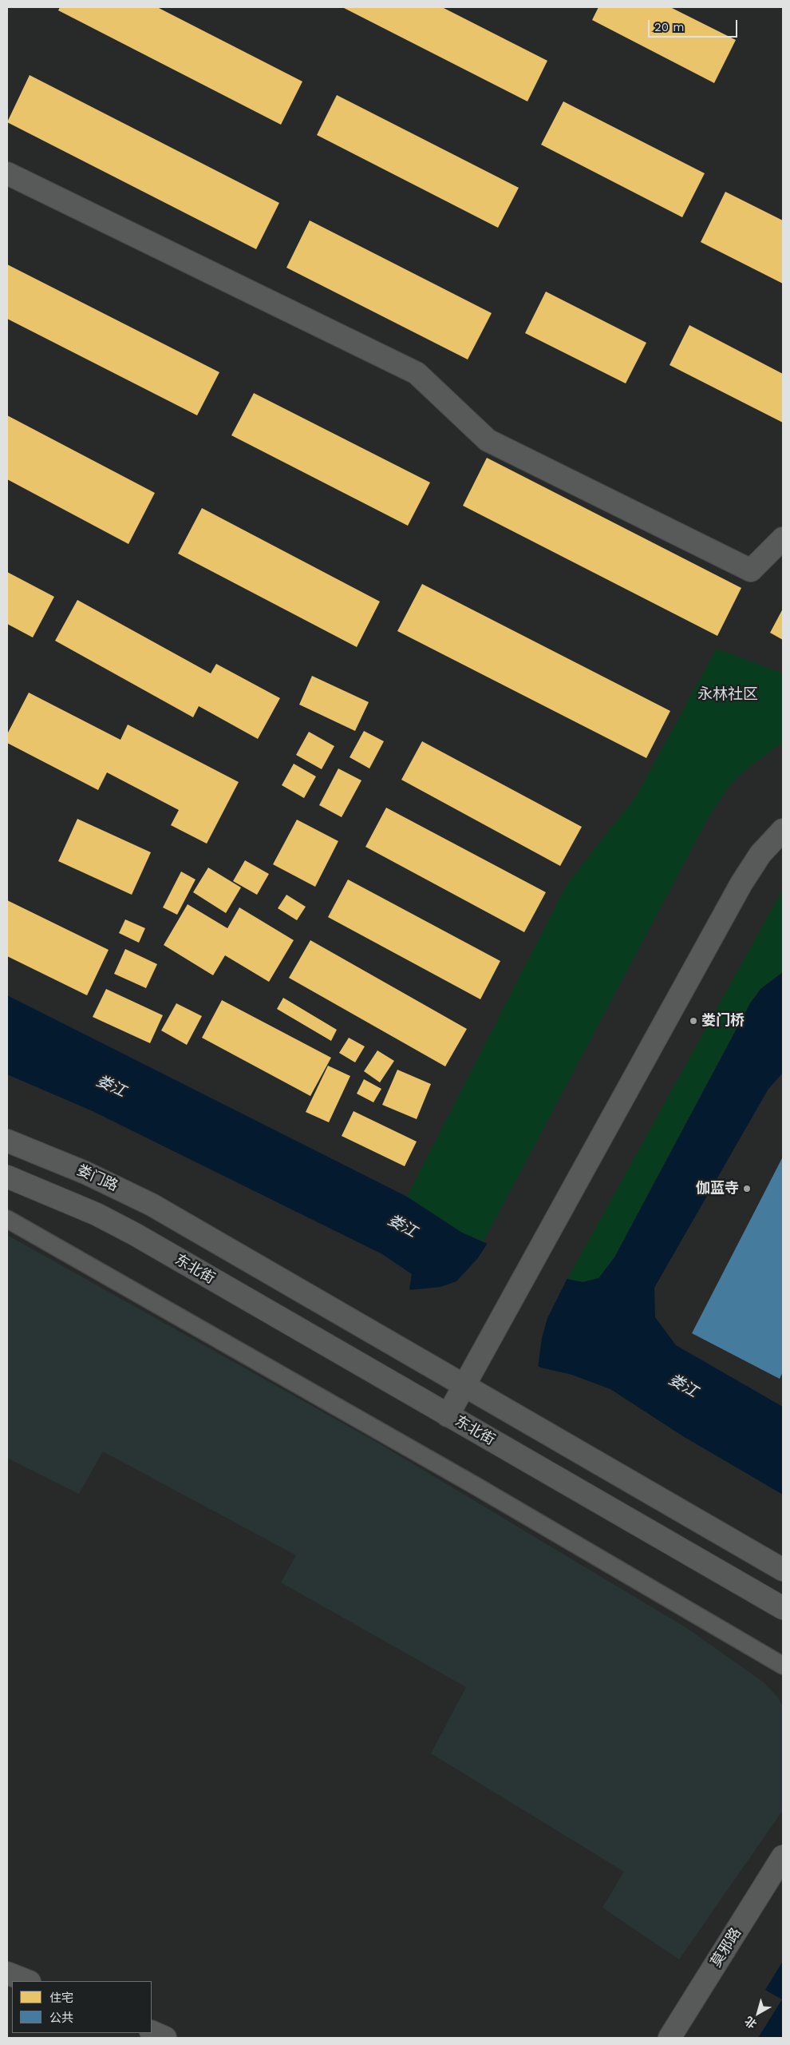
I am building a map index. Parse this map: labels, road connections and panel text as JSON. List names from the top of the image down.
{
  "streets": {
    "main road": ["娄门路", "东北街", "莫邪路"]
  },
  "districts": ["永林社区"],
  "water": ["娄江"],
  "places": ["娄门桥", "伽蓝寺"],
  "legend": ["住宅", "公共"],
  "scale_bar": "20 m",
  "north": "bottom left"
}
